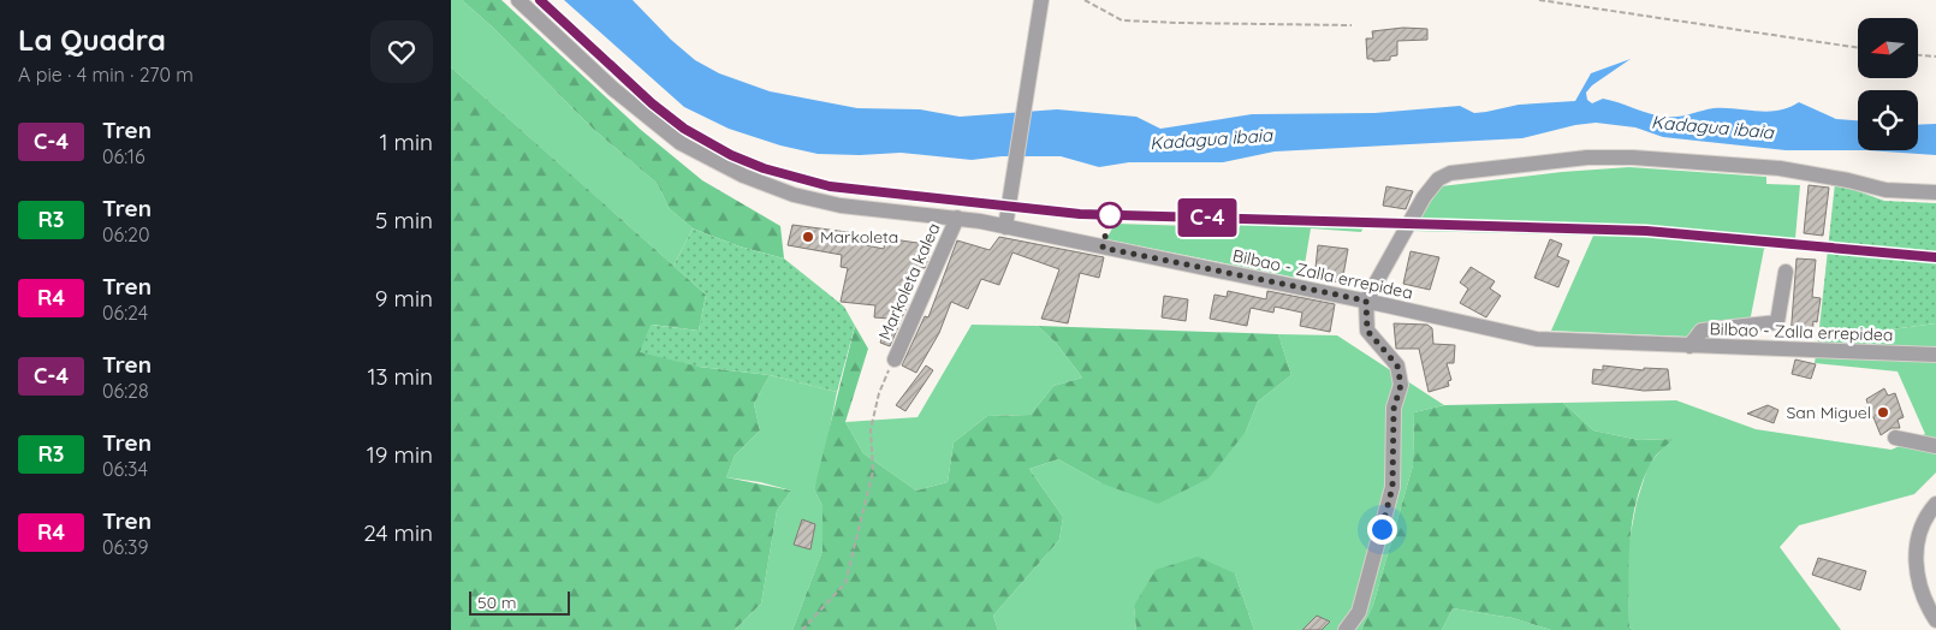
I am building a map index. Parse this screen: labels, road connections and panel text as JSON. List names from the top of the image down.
{
  "streets": {
    "street": ["Bilbao - Zalla errepidea", "Markoleta kalea"]
  },
  "crossings": [
    ["Bilbao - Zalla errepidea", "Markoleta kalea"]
  ],
  "water": ["Kadagua ibaia"],
  "places": ["Markoleta", "San Miguel"],
  "scale_bar": "50 m",
  "north": "left",
  "page": {
    "heading": ["La Quadra", "A pie · 4 min · 270 m"],
    "on_map": "C-4",
    "list": [
      {
        "mark": "C-4",
        "name": "Tren",
        "note": "06:16",
        "value": "1 min"
      },
      {
        "mark": "R3",
        "name": "Tren",
        "note": "06:20",
        "value": "5 min"
      },
      {
        "mark": "R4",
        "name": "Tren",
        "note": "06:24",
        "value": "9 min"
      },
      {
        "mark": "C-4",
        "name": "Tren",
        "note": "06:28",
        "value": "13 min"
      },
      {
        "mark": "R3",
        "name": "Tren",
        "note": "06:34",
        "value": "19 min"
      },
      {
        "mark": "R4",
        "name": "Tren",
        "note": "06:39",
        "value": "24 min"
      }
    ],
    "scale": "50 m"
  }
}
